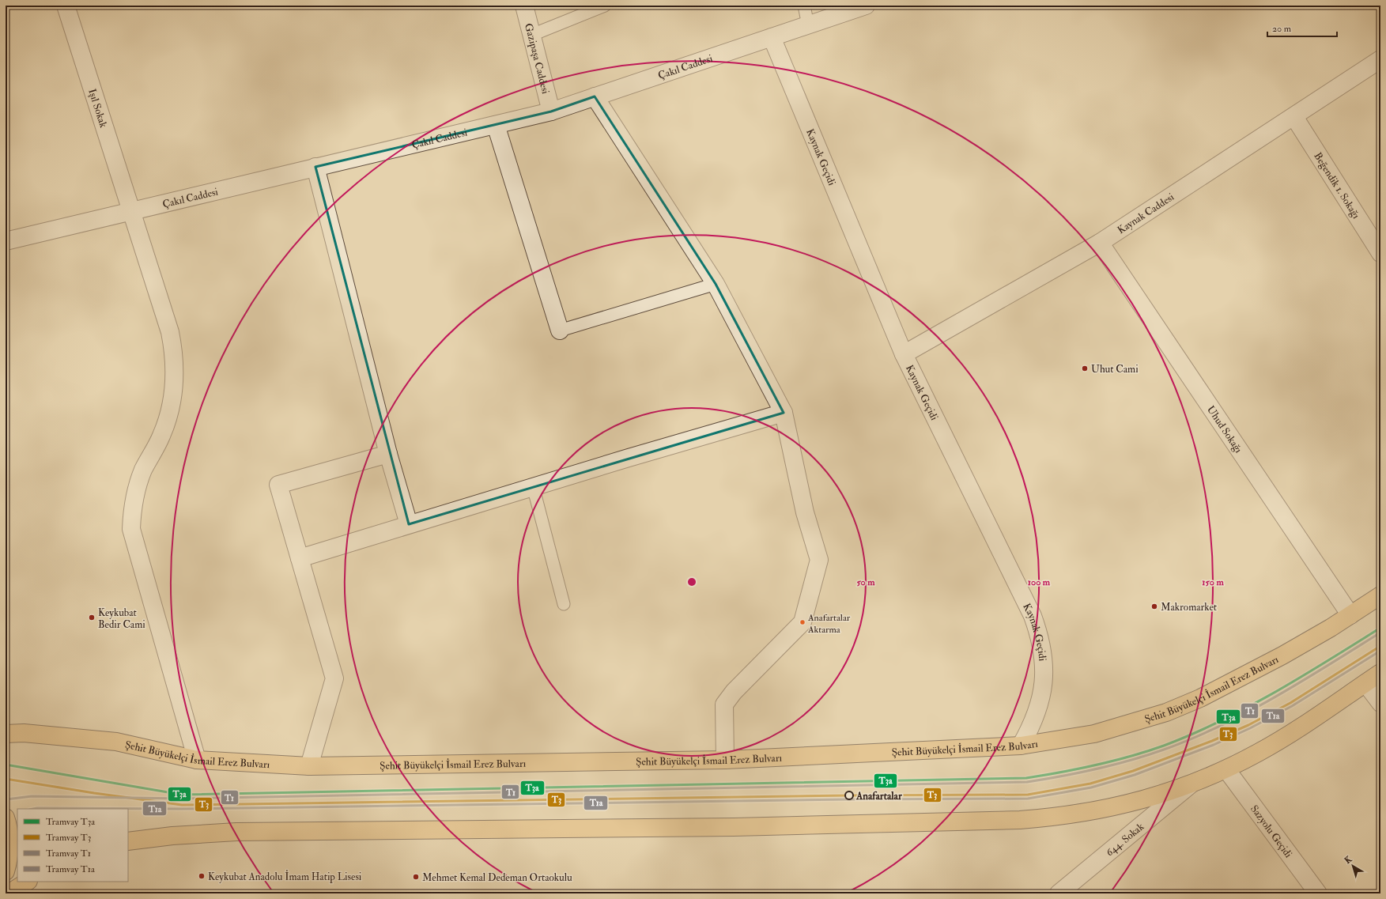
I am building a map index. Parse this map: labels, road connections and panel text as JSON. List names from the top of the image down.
{
  "streets": {
    "main road": ["Şehit Büyükelçi İsmail Erez Bulvarı"],
    "street": [
      "Gazipaşa Caddesi",
      "Çakıl Caddesi",
      "Işıl Sokak",
      "Kaynak Geçidi",
      "Beğendik 1. Sokağı",
      "Kaynak Caddesi",
      "Uhud Sokağı",
      "Sazyolu Geçidi",
      "644. Sokak"
    ]
  },
  "crossings": [
    ["Gazipaşa Caddesi", "Çakıl Caddesi"],
    ["Çakıl Caddesi", "Işıl Sokak"],
    ["Çakıl Caddesi", "Kaynak Geçidi"],
    ["Işıl Sokak", "Şehit Büyükelçi İsmail Erez Bulvarı"],
    ["Kaynak Geçidi", "Kaynak Caddesi"],
    ["Kaynak Geçidi", "Şehit Büyükelçi İsmail Erez Bulvarı"],
    ["Beğendik 1. Sokağı", "Kaynak Caddesi"],
    ["Kaynak Caddesi", "Uhud Sokağı"],
    ["Uhud Sokağı", "Şehit Büyükelçi İsmail Erez Bulvarı"]
  ],
  "places": [
    "Uhut Cami",
    "Makromarket",
    "Keykubat Bedir Cami",
    "Anafartalar Aktarma",
    "Anafartalar",
    "Keykubat Anadolu İmam Hatip Lisesi",
    "Mehmet Kemal Dedeman Ortaokulu"
  ],
  "lines": [
    "tram line T3a",
    "tram line T1",
    "tram line T3",
    "tram line T1a"
  ],
  "legend": [
    "Tramvay T3a",
    "Tramvay T3",
    "Tramvay T1",
    "Tramvay T1a"
  ],
  "scale_bar": "20 m",
  "north": "top left",
  "rings": ["50 m", "100 m", "150 m"]
}
